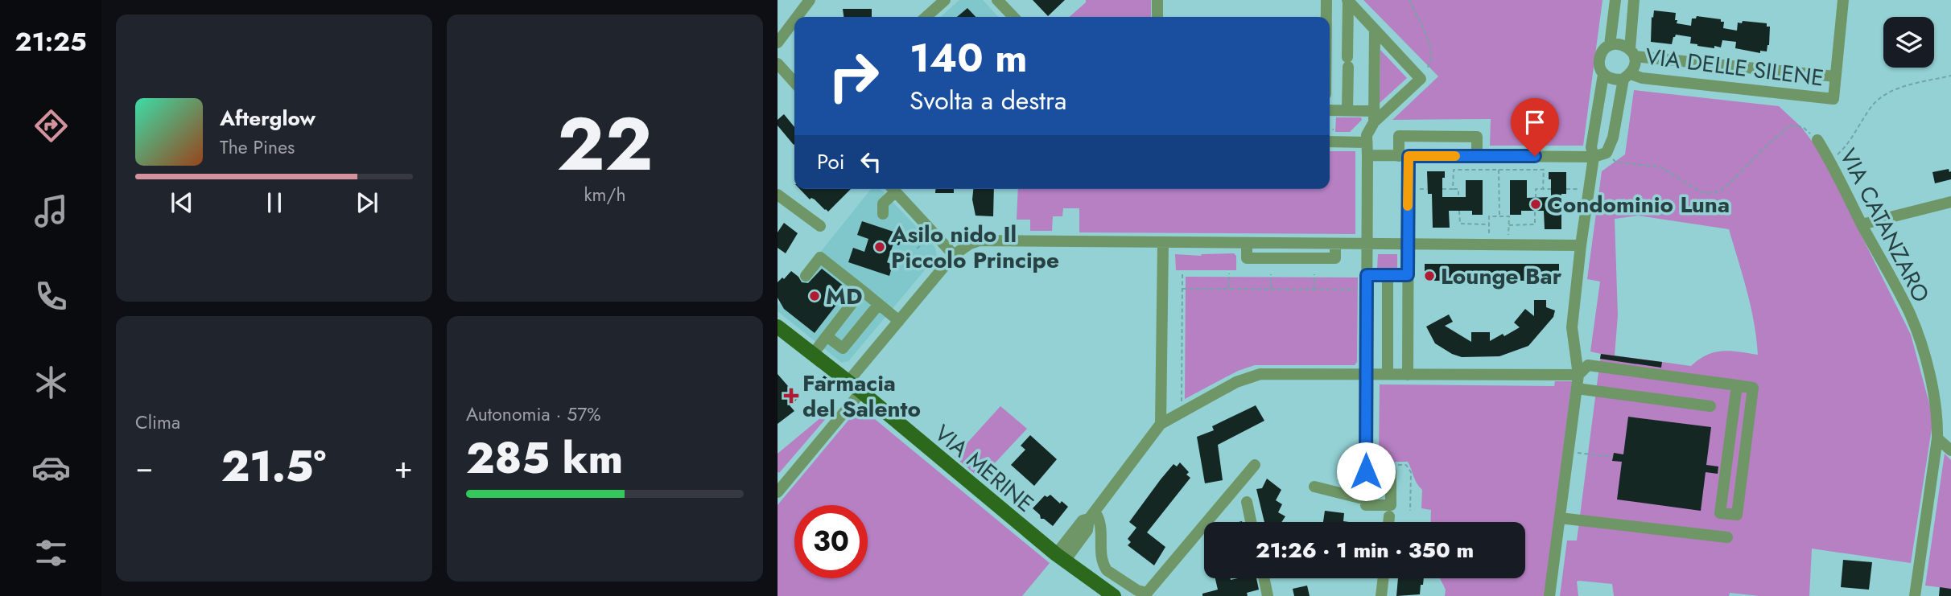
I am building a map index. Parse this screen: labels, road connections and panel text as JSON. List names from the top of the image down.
{
  "streets": {
    "main road": ["VIA MERINE"],
    "street": ["VIA DELLE SILENE", "VIA CATANZARO"]
  },
  "places": {
    "other": [
      "Condominio Luna",
      "Asilo nido Il Piccolo Principe",
      "Lounge Bar",
      "MD"
    ],
    "health": ["Farmacia del Salento"]
  },
  "page": {
    "tabs": "21:25",
    "tile": [
      ["22", "km/h"],
      "Clima",
      ["Autonomia · 57%", "285 km"]
    ],
    "turn": ["140 m", "Svolta a destra"],
    "song": ["Afterglow", "The Pines"],
    "then": "Poi",
    "heat": ["−", "21.5°", "+"],
    "limit": "30",
    "trip": "21:26 · 1 min · 350 m"
  }
}
